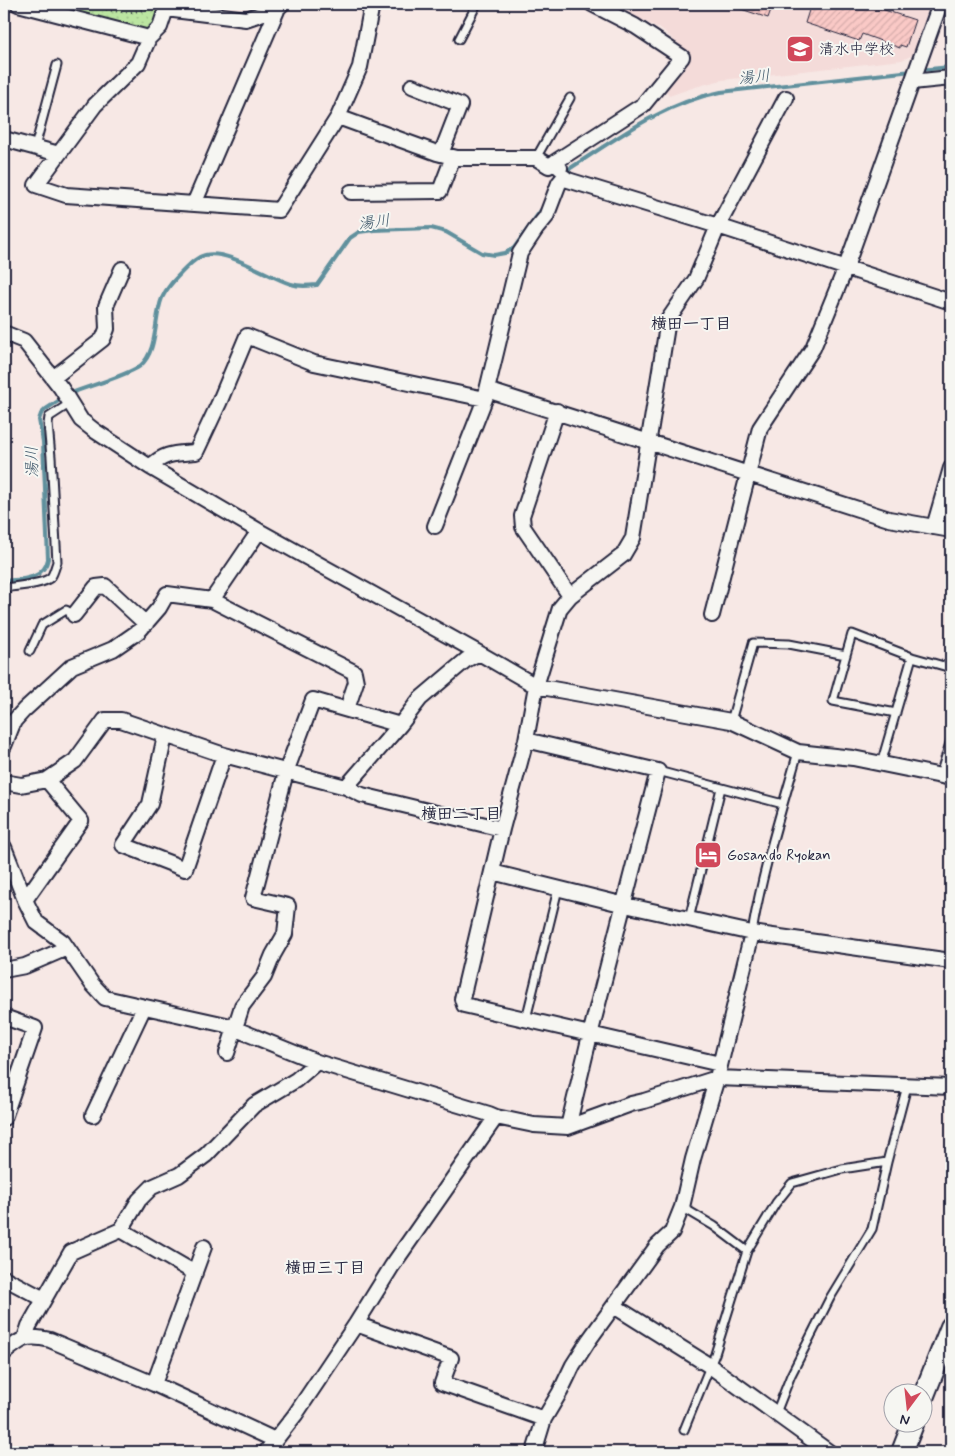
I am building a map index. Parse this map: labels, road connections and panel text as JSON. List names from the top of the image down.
{
  "districts": ["横田一丁目", "横田二丁目", "横田三丁目"],
  "water": ["湯川"],
  "places": {
    "school or university": ["清水中学校"],
    "hotel": ["Gosando Ryokan"]
  },
  "north": "bottom"
}
